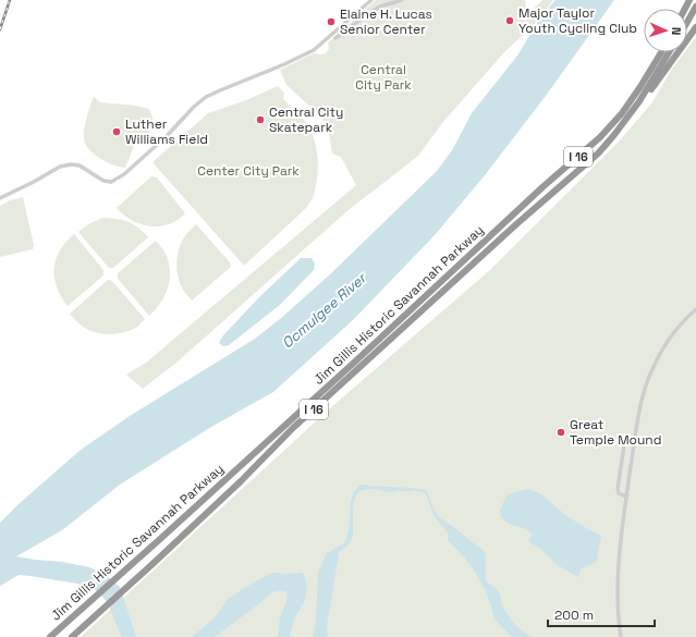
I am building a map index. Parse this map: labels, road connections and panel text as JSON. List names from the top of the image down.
{
  "streets": {
    "highway": ["I 16", "Jim Gillis Historic Savannah Parkway"]
  },
  "water": ["Ocmulgee River"],
  "parks": ["Central City Park", "Center City Park"],
  "places": [
    "Major Taylor Youth Cycling Club",
    "Elaine H. Lucas Senior Center",
    "Central City Skatepark",
    "Luther Williams Field",
    "Great Temple Mound"
  ],
  "scale_bar": "200 m",
  "north": "right"
}
